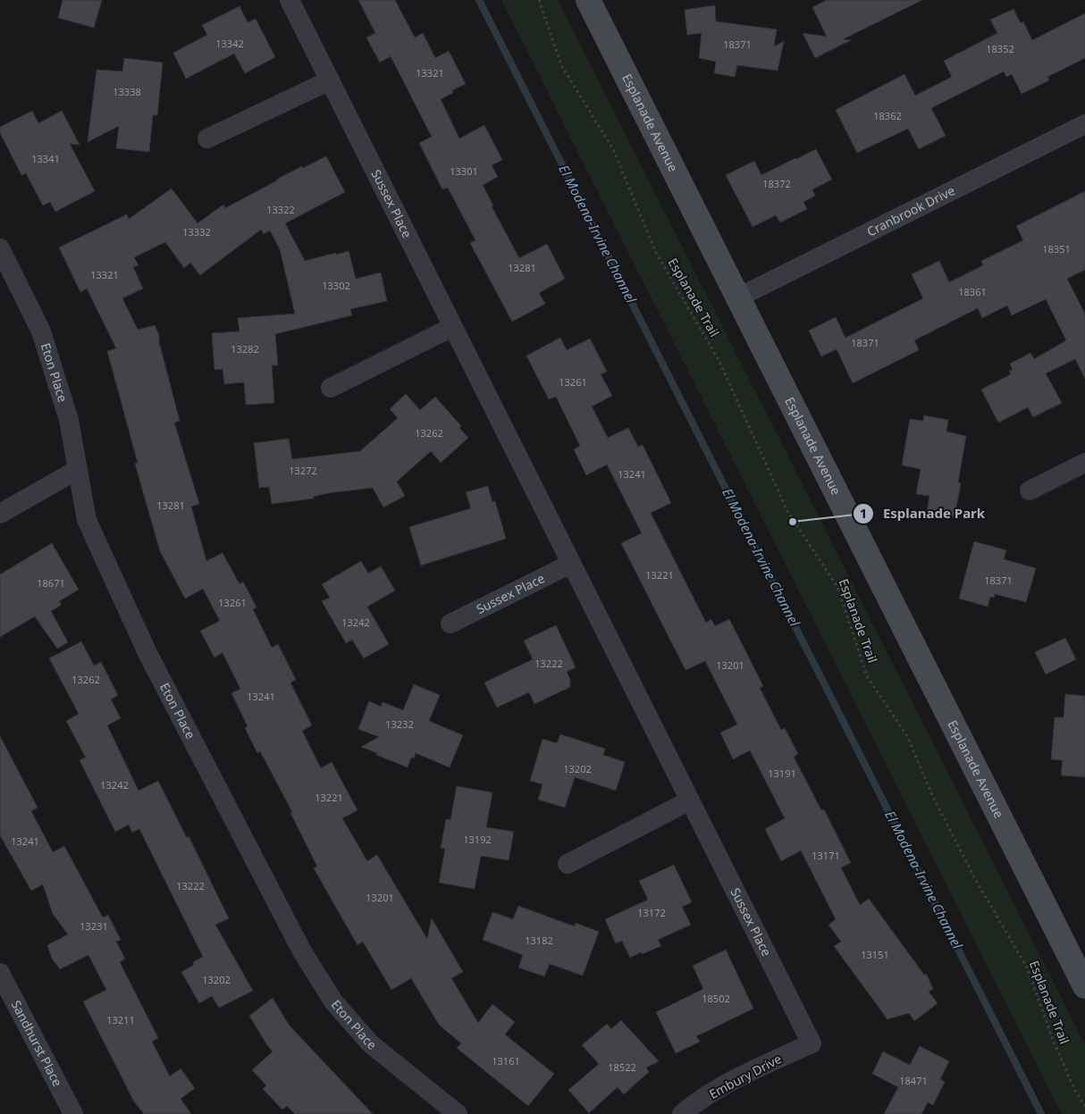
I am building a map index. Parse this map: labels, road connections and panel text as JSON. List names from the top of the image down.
{
  "streets": {
    "street": [
      "Esplanade Avenue",
      "Sussex Place",
      "Cranbrook Drive",
      "Eton Place",
      "Sandhurst Place",
      "Embury Drive"
    ],
    "path": ["Esplanade Trail"]
  },
  "crossings": [
    ["Esplanade Avenue", "Cranbrook Drive"],
    ["Sussex Place", "Embury Drive"]
  ],
  "water": ["El Modena-Irvine Channel"],
  "places": ["Esplanade Park"],
  "house_numbers": [
    "13342",
    "18371",
    "18352",
    "13321",
    "13338",
    "18362",
    "13341",
    "13301",
    "18372",
    "13322",
    "13332",
    "18351",
    "13281",
    "13321",
    "13302",
    "18361",
    "18371",
    "13282",
    "13261",
    "13262",
    "13272",
    "13241",
    "13281",
    "13221",
    "18371",
    "18671",
    "13261",
    "13242",
    "13222",
    "13201",
    "13262",
    "13241",
    "13232",
    "13202",
    "13191",
    "13242",
    "13221",
    "13192",
    "13241",
    "13171",
    "13222",
    "13201",
    "13172",
    "13231",
    "13182",
    "13151",
    "13202",
    "18502",
    "13211",
    "13161",
    "18522",
    "18471"
  ]
}
